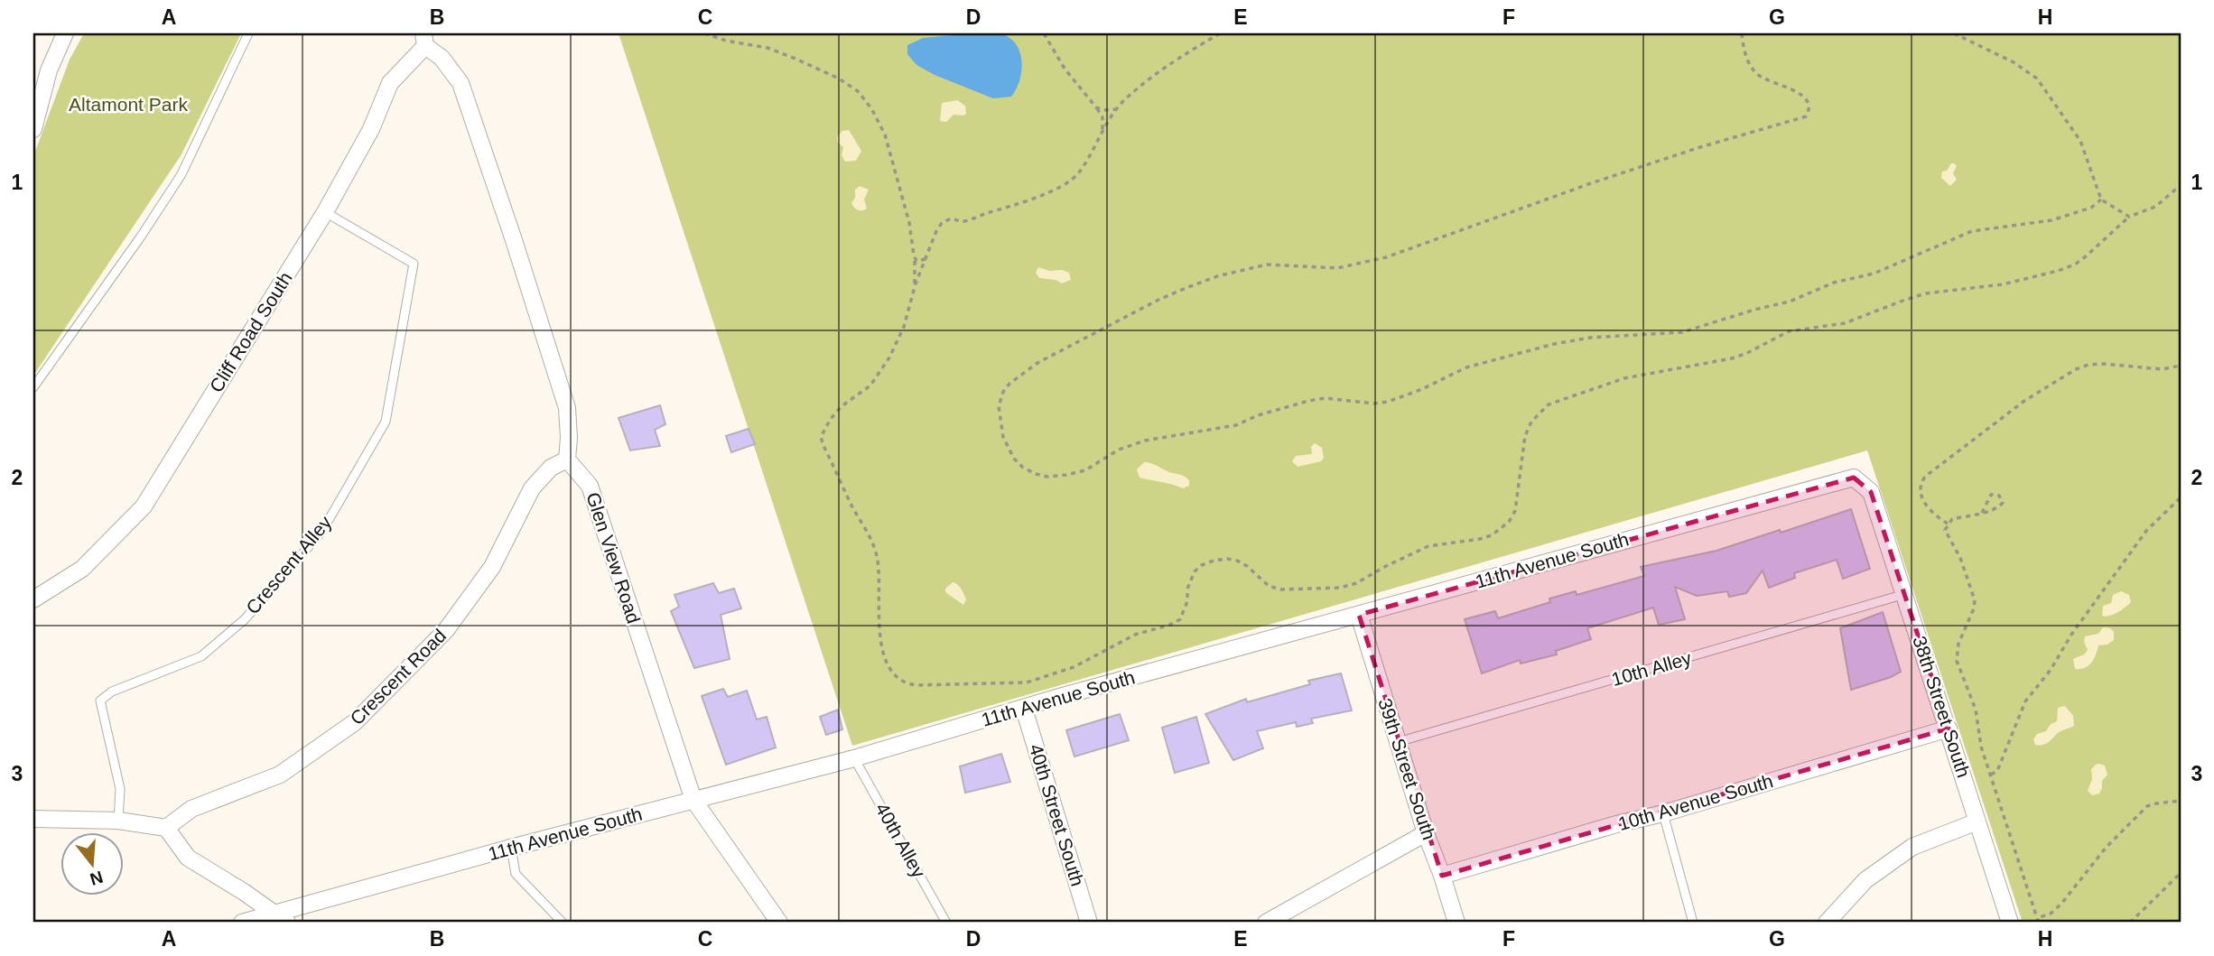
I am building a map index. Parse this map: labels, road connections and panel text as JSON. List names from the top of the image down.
{
  "streets": {
    "street": [
      "Cliff Road South",
      "Glen View Road",
      "11th Avenue South",
      "Crescent Road",
      "38th Street South",
      "39th Street South",
      "10th Avenue South",
      "40th Street South"
    ],
    "lane": ["Crescent Alley", "10th Alley", "40th Alley"]
  },
  "crossings": [
    ["Cliff Road South", "Crescent Alley"],
    ["Glen View Road", "11th Avenue South"],
    ["Glen View Road", "Crescent Road"],
    ["11th Avenue South", "38th Street South"],
    ["11th Avenue South", "39th Street South"],
    ["11th Avenue South", "40th Street South"],
    ["11th Avenue South", "40th Alley"],
    ["10th Alley", "38th Street South"],
    ["10th Alley", "39th Street South"],
    ["38th Street South", "10th Avenue South"],
    ["39th Street South", "10th Avenue South"]
  ],
  "parks": ["Altamont Park"],
  "north": "bottom",
  "grid": {
    "columns": [
      "A",
      "B",
      "C",
      "D",
      "E",
      "F",
      "G",
      "H"
    ],
    "rows": ["1", "2", "3"]
  }
}
